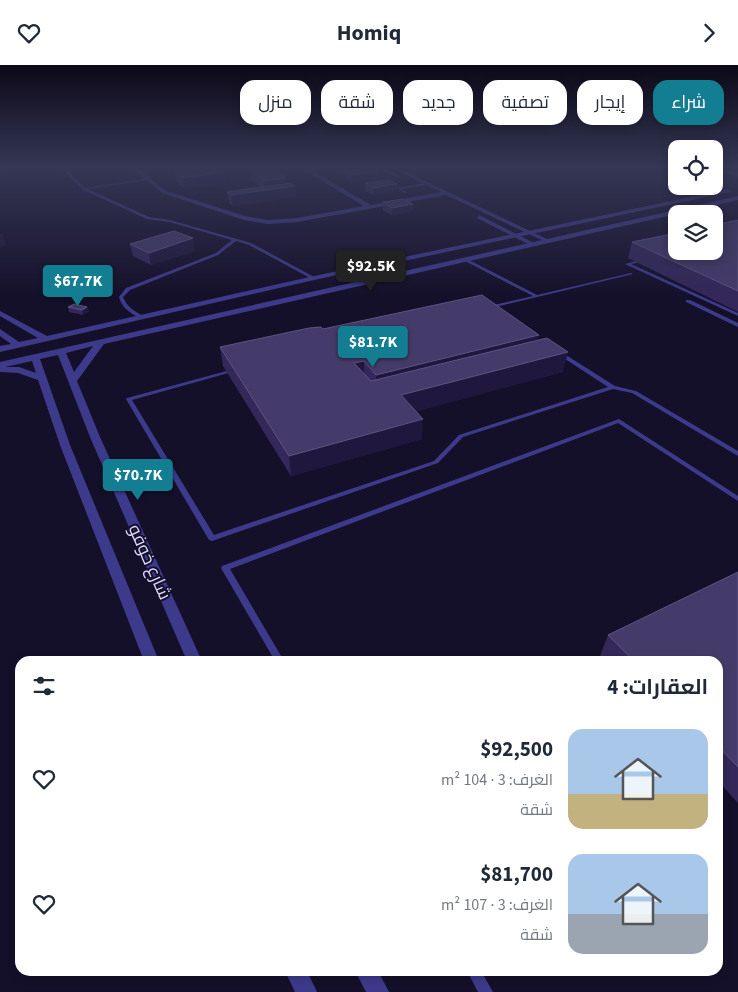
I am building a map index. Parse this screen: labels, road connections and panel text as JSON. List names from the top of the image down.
{
  "streets": {
    "street": ["شارع خوفو"]
  },
  "page": {
    "header": "Homiq",
    "chip": [
      "شراء",
      "إيجار",
      "تصفية",
      "جديد",
      "شقة",
      "منزل"
    ],
    "price": [
      "$92.5K",
      "$67.7K",
      "$81.7K",
      "$70.7K"
    ],
    "heading": "العقارات: 4",
    "list": [
      {
        "name": "$92,500",
        "note": "الغرف: 3 · 104 m² · شقة"
      },
      {
        "name": "$81,700",
        "note": "الغرف: 3 · 107 m² · شقة"
      }
    ]
  }
}
